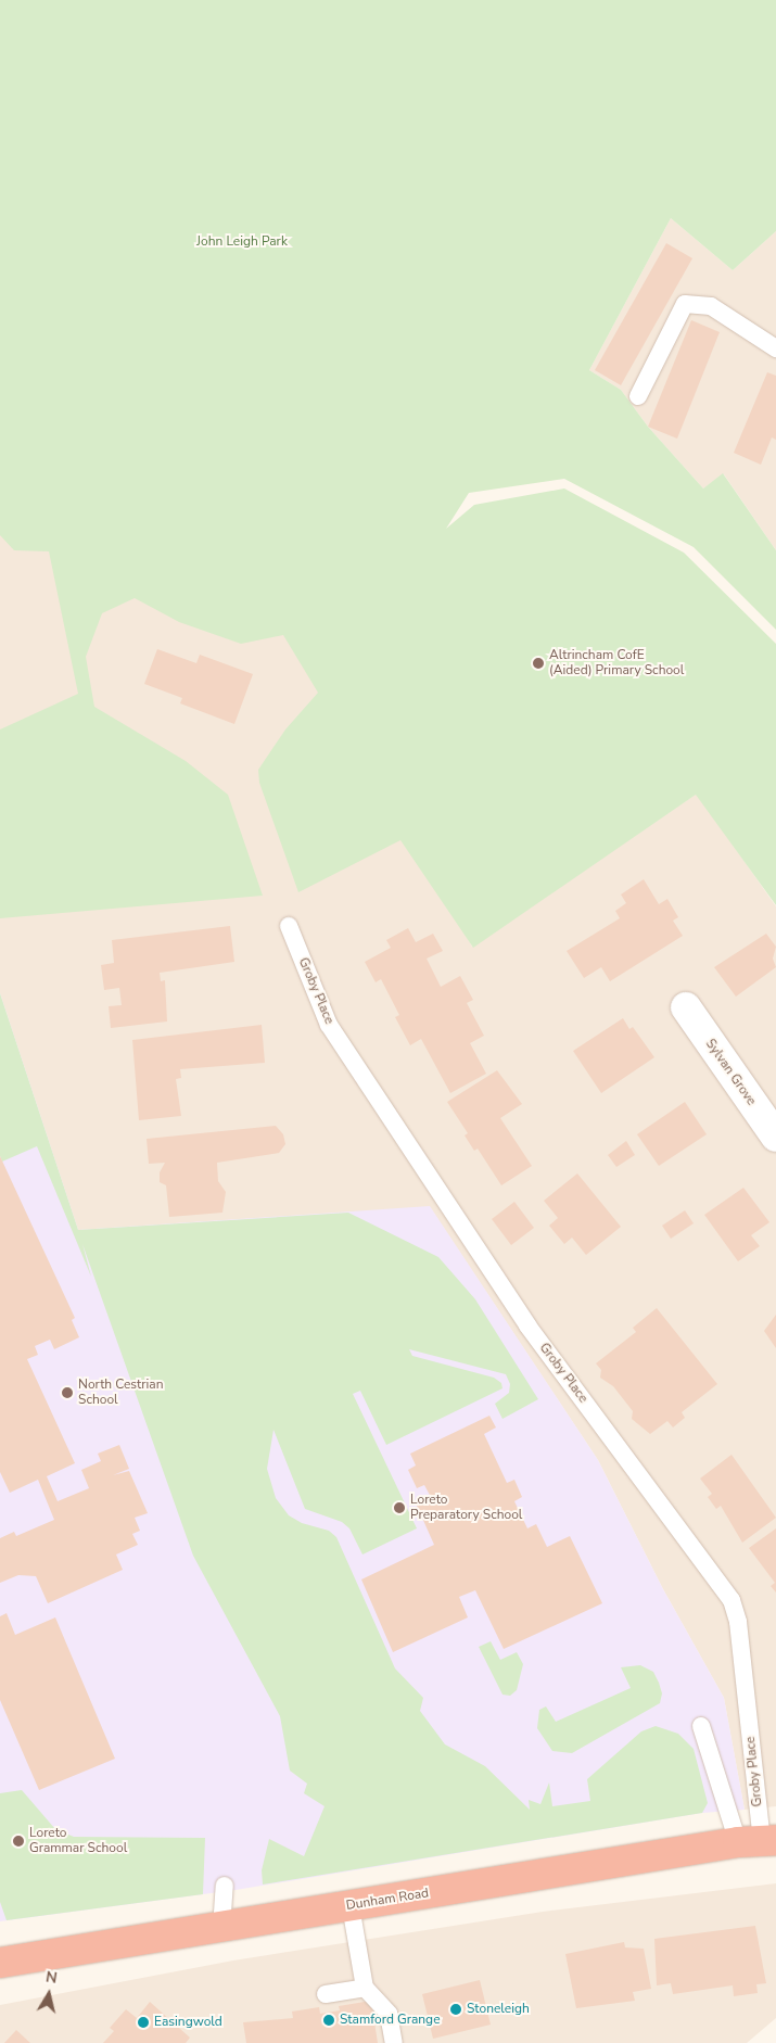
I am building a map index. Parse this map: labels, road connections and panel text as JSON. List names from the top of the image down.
{
  "streets": {
    "highway": ["Dunham Road"],
    "street": ["Sylvan Grove"],
    "lane": ["Groby Place"]
  },
  "crossings": [
    ["Groby Place", "Dunham Road"]
  ],
  "parks": ["John Leigh Park"],
  "places": [
    "Altrincham CofE (Aided) Primary School",
    "North Cestrian School",
    "Loreto Preparatory School",
    "Loreto Grammar School",
    "Stoneleigh",
    "Stamford Grange",
    "Easingwold"
  ],
  "north": "top"
}
